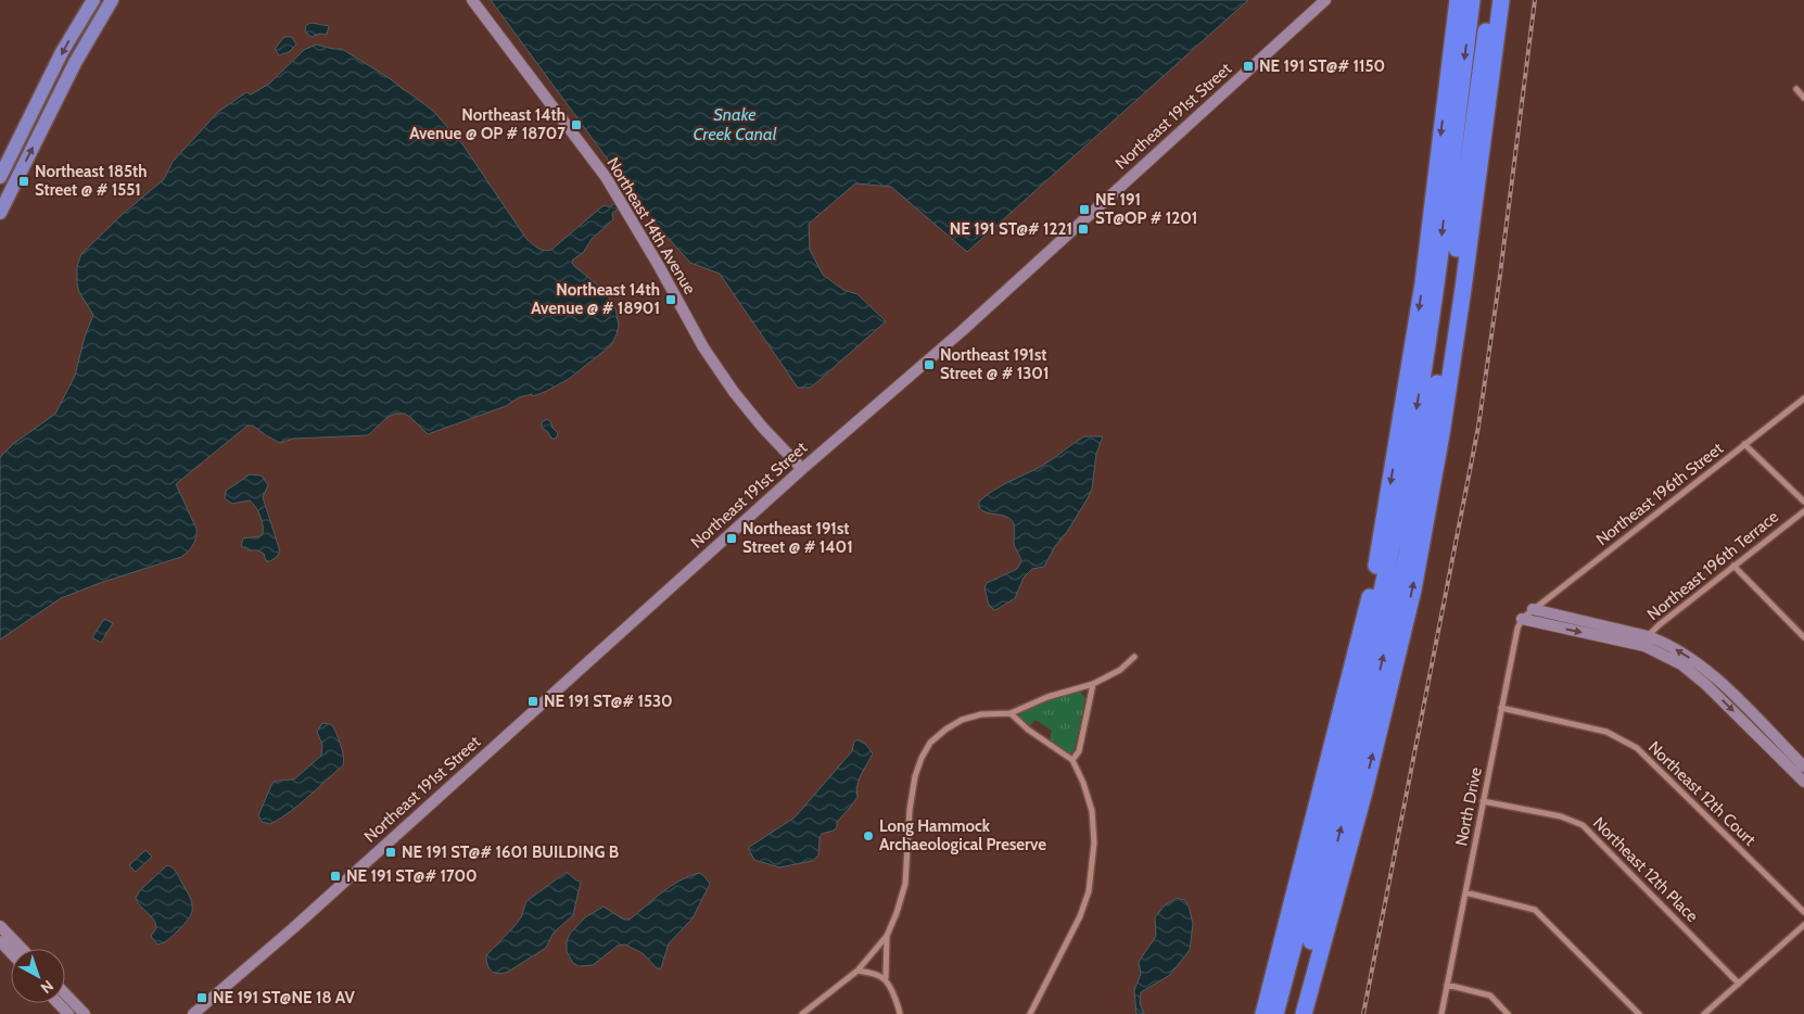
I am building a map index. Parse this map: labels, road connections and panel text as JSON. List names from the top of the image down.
{
  "streets": {
    "street": [
      "Northeast 191st Street",
      "Northeast 14th Avenue",
      "Northeast 196th Street",
      "Northeast 196th Terrace",
      "Northeast 12th Court",
      "North Drive",
      "Northeast 12th Place"
    ]
  },
  "crossings": [
    ["Northeast 191st Street", "Northeast 14th Avenue"],
    ["Northeast 12th Court", "North Drive"],
    ["North Drive", "Northeast 12th Place"]
  ],
  "water": ["Snake Creek Canal"],
  "places": {
    "transit": [
      "NE 191 ST@# 1150",
      "Northeast 14th Avenue @ OP # 18707",
      "Northeast 185th Street @ # 1551",
      "NE 191 ST@OP # 1201",
      "NE 191 ST@# 1221",
      "Northeast 14th Avenue @ # 18901",
      "Northeast 191st Street @ # 1301",
      "Northeast 191st Street @ # 1401",
      "NE 191 ST@# 1530",
      "NE 191 ST@# 1601 BUILDING B",
      "NE 191 ST@# 1700",
      "NE 191 ST@NE 18 AV"
    ],
    "other": ["Long Hammock Archaeological Preserve"]
  },
  "north": "bottom right"
}
